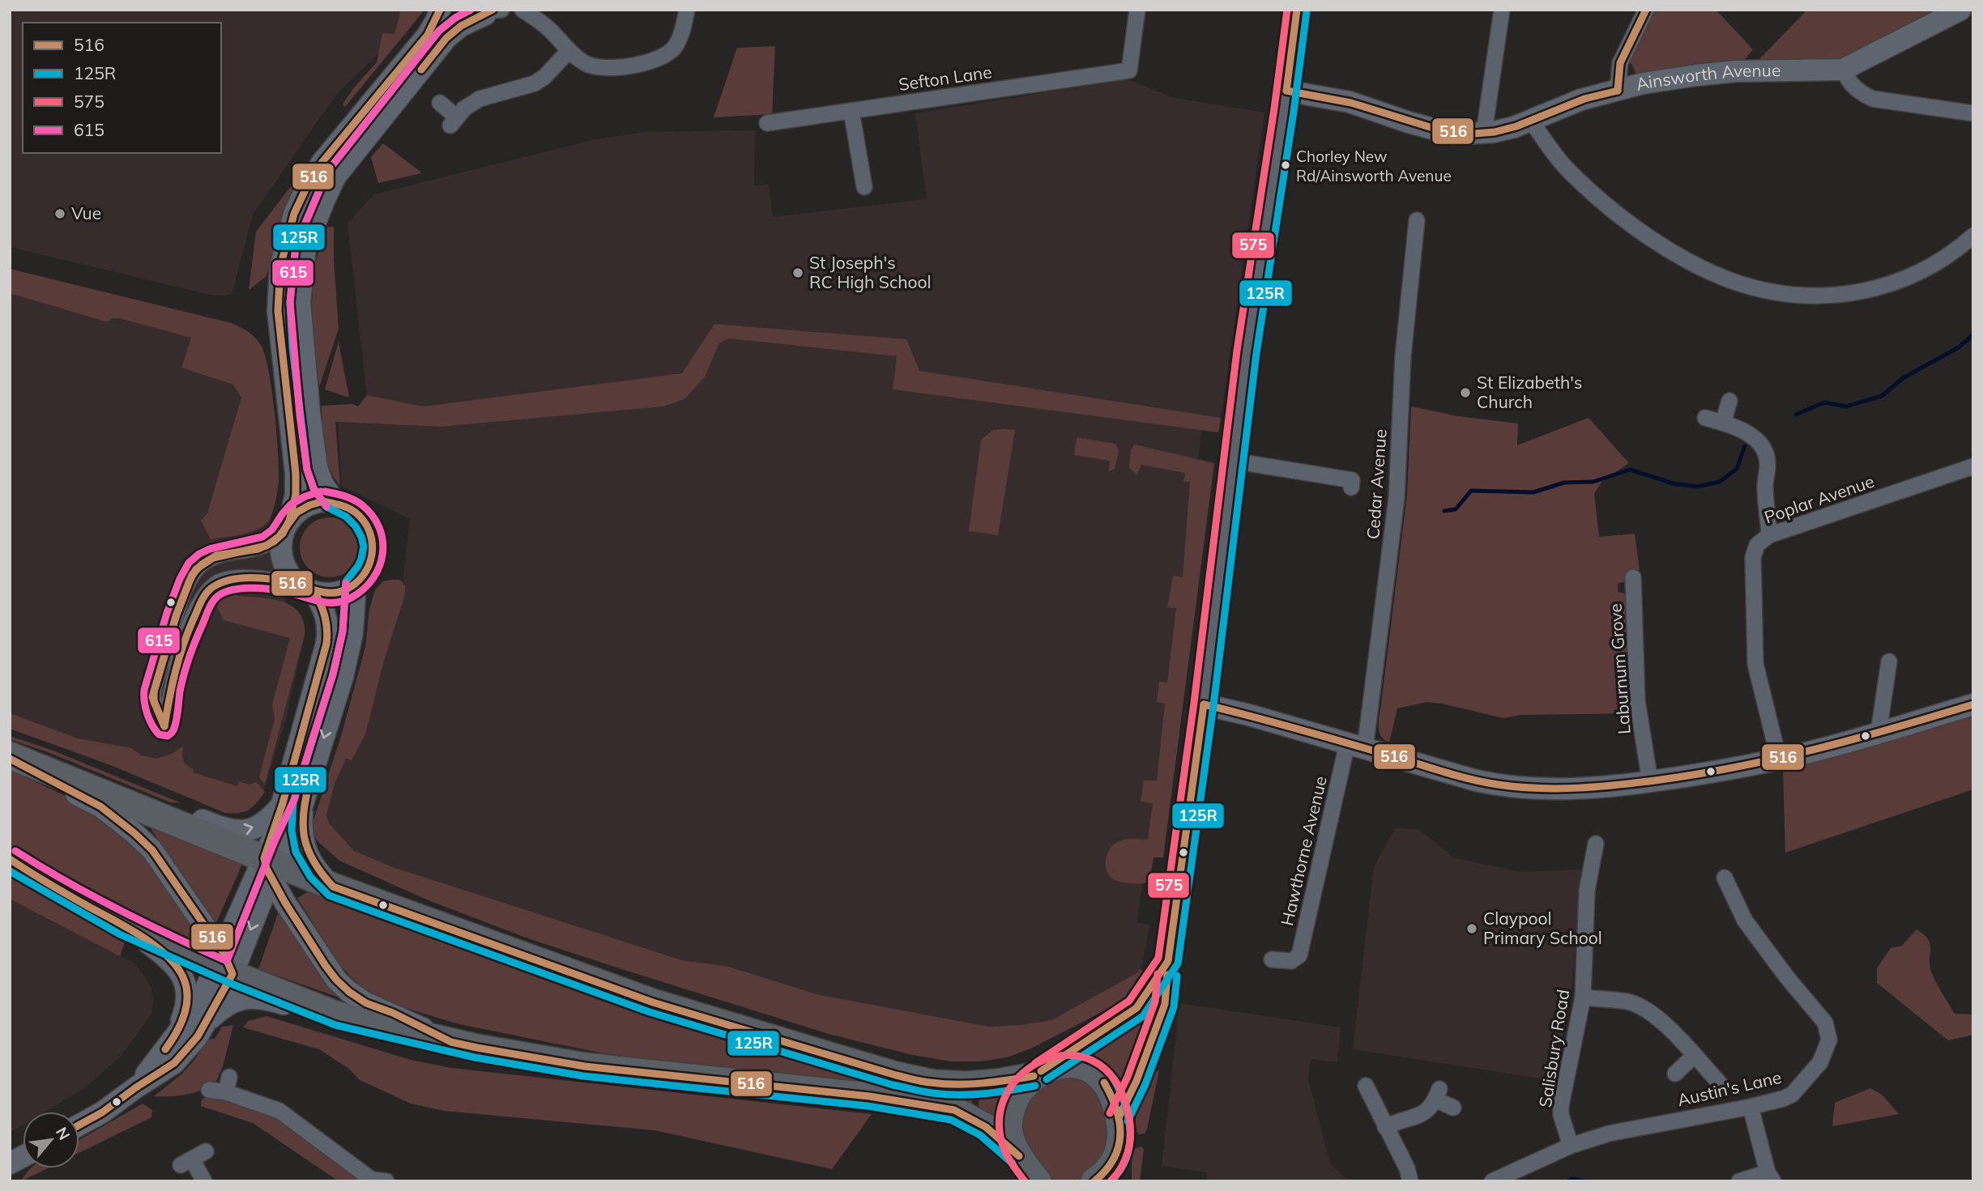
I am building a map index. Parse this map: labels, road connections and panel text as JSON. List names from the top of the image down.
{
  "streets": {
    "street": [
      "Sefton Lane",
      "Ainsworth Avenue",
      "Cedar Avenue",
      "Poplar Avenue",
      "Laburnum Grove",
      "Hawthorne Avenue",
      "Salisbury Road",
      "Austin's Lane"
    ]
  },
  "crossings": [
    ["Cedar Avenue", "Hawthorne Avenue"],
    ["Salisbury Road", "Austin's Lane"]
  ],
  "places": [
    "Chorley New Rd/Ainsworth Avenue",
    "Vue",
    "St Joseph's RC High School",
    "St Elizabeth's Church",
    "Claypool Primary School"
  ],
  "lines": [
    "transit line 516",
    "transit line 125R",
    "transit line 575",
    "transit line 615"
  ],
  "legend": [
    "516",
    "125R",
    "575",
    "615"
  ],
  "north": "top right"
}
